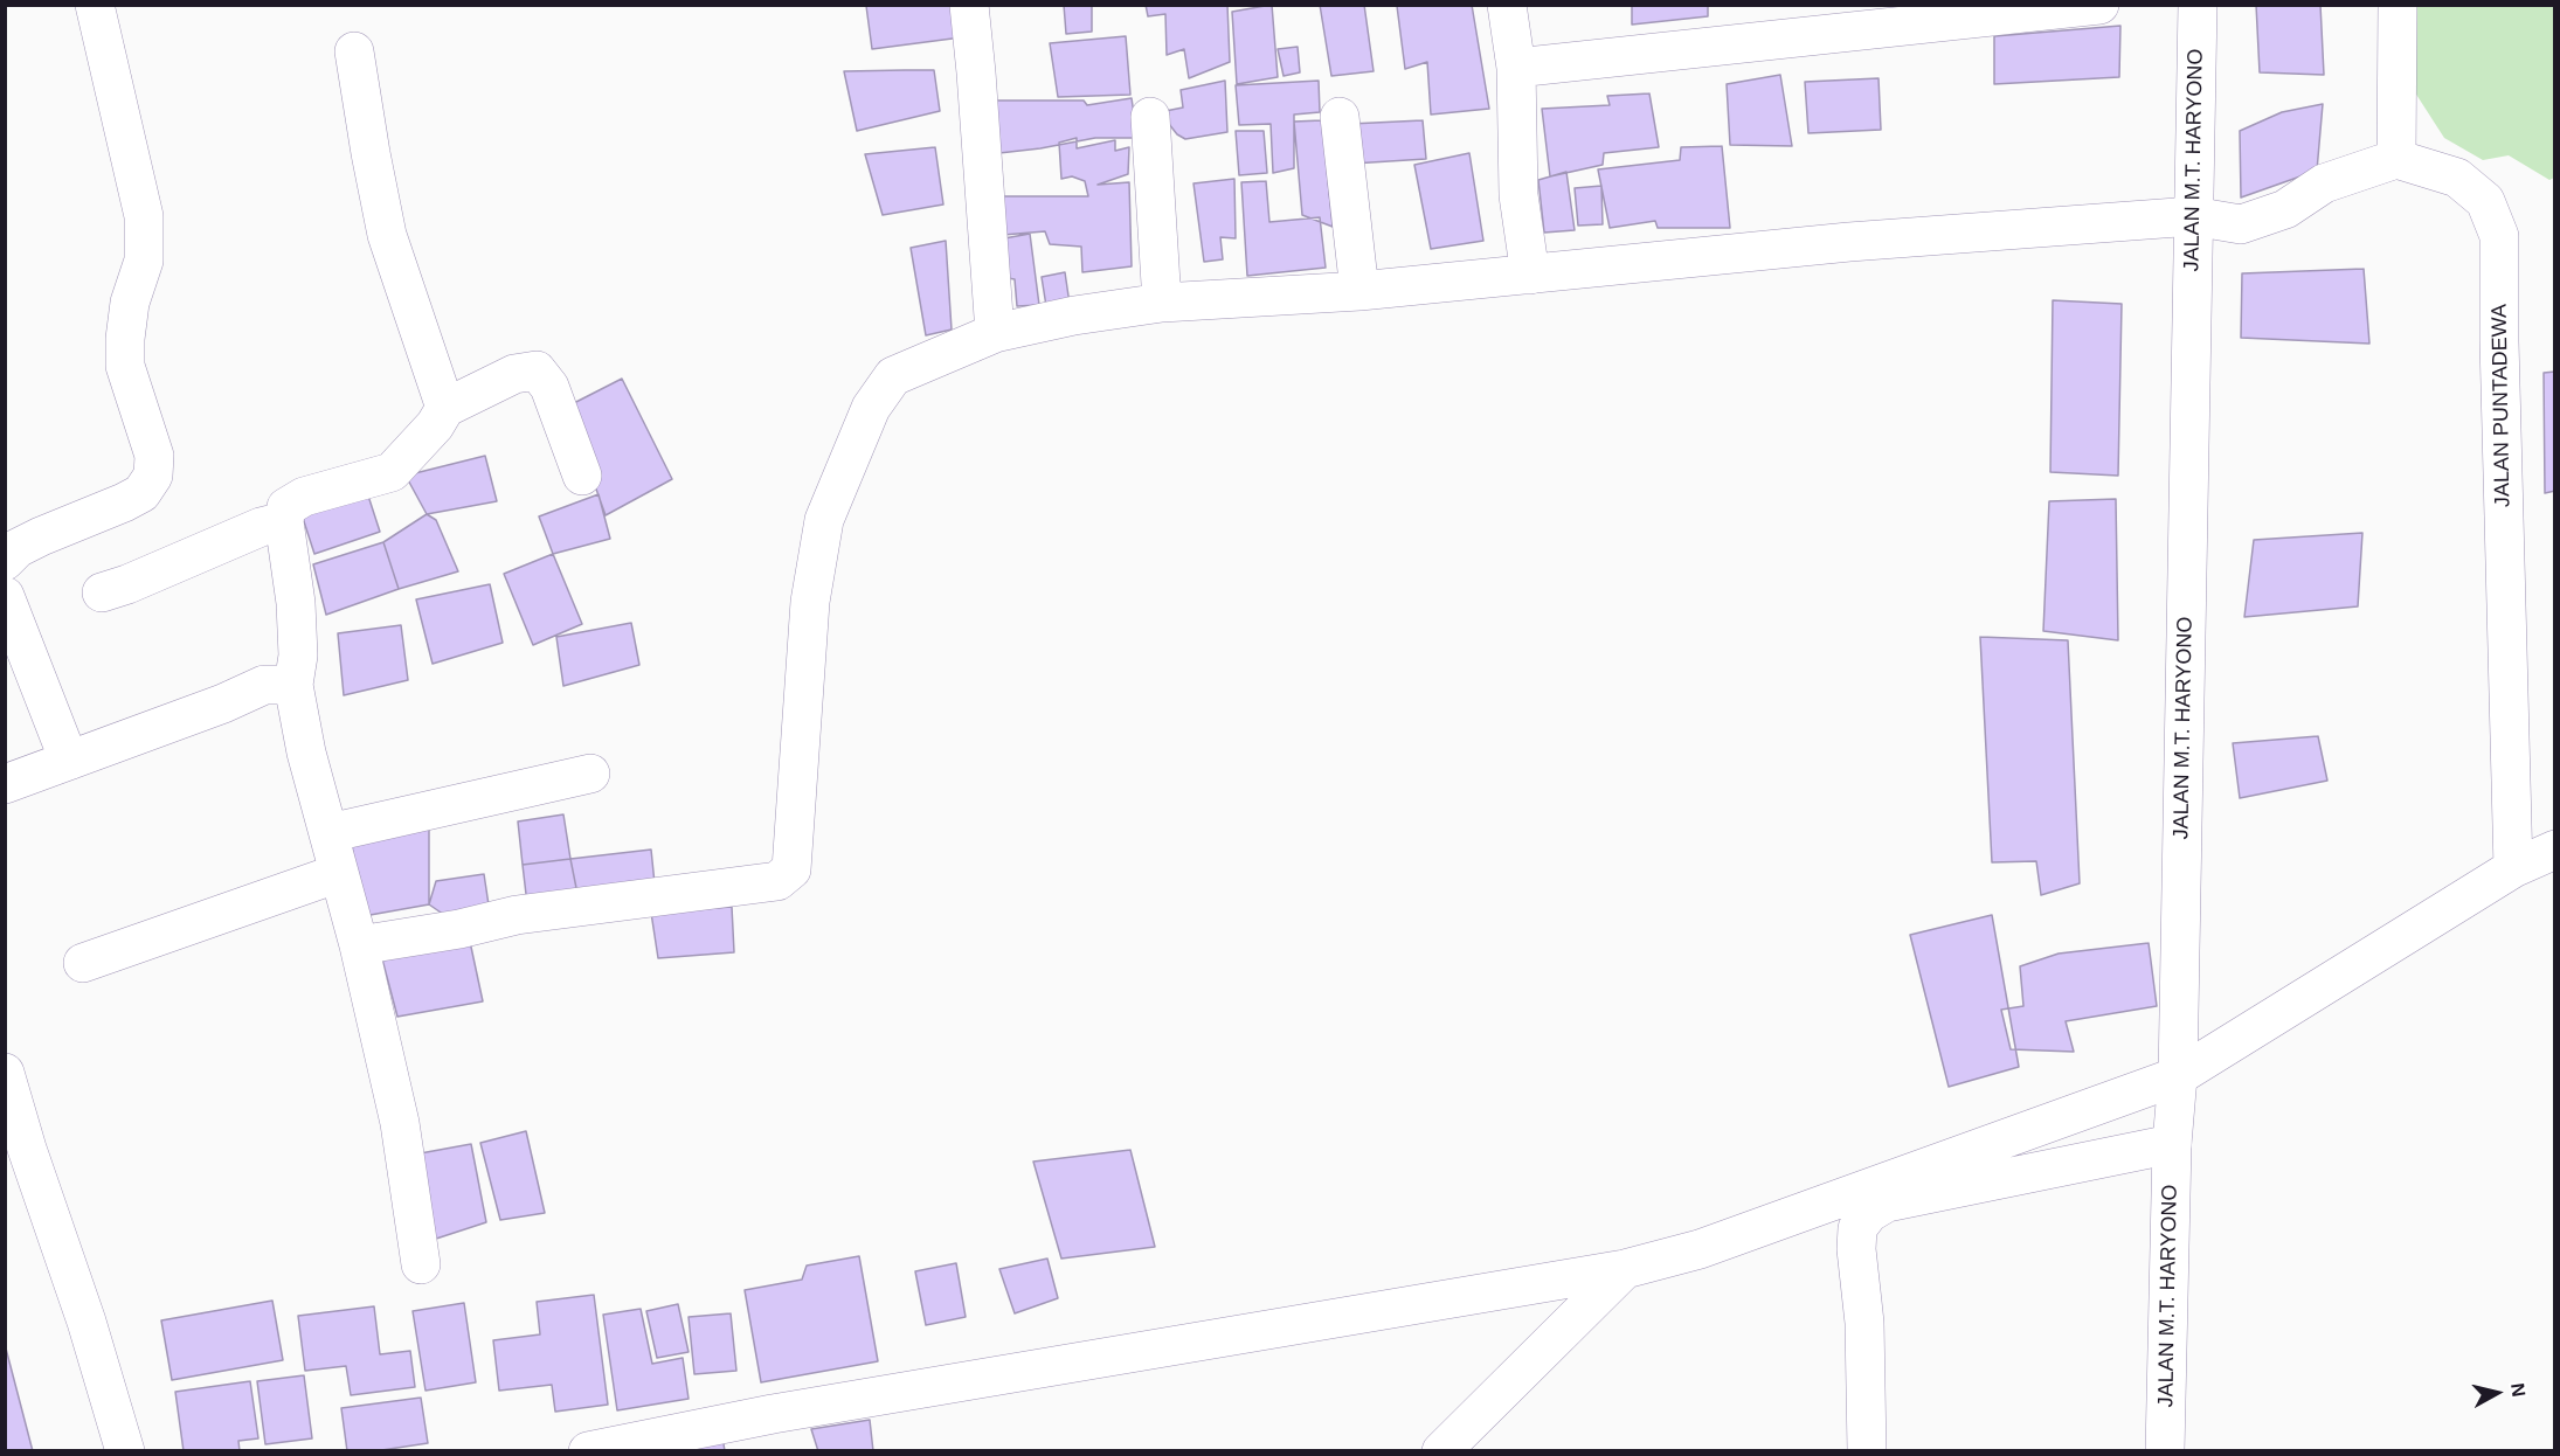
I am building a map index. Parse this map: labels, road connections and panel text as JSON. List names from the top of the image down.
{
  "streets": {
    "street": ["JALAN M.T. HARYONO", "JALAN PUNTADEWA"]
  },
  "north": "right"
}
